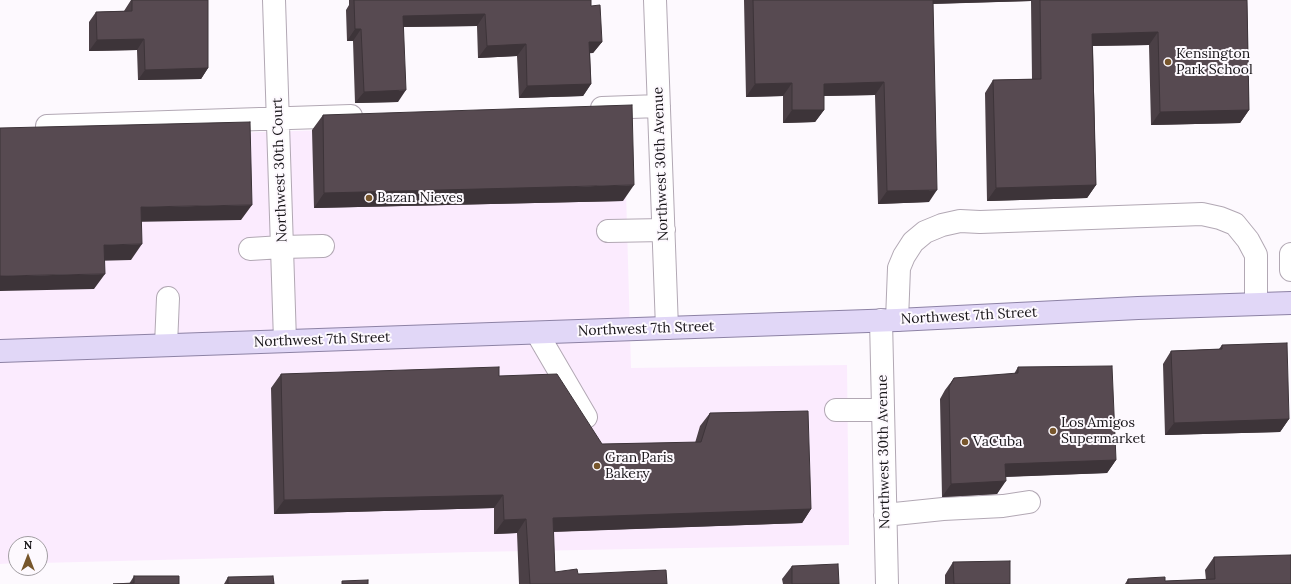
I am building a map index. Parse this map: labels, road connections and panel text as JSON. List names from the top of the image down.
{
  "streets": {
    "main road": ["Northwest 7th Street"],
    "street": ["Northwest 30th Avenue", "Northwest 30th Court"]
  },
  "crossings": [
    ["Northwest 30th Avenue", "Northwest 7th Street"],
    ["Northwest 30th Court", "Northwest 7th Street"]
  ],
  "places": [
    "Kensington Park School",
    "Bazan Nieves",
    "Los Amigos Supermarket",
    "VaCuba",
    "Gran Paris Bakery"
  ],
  "north": "top"
}
